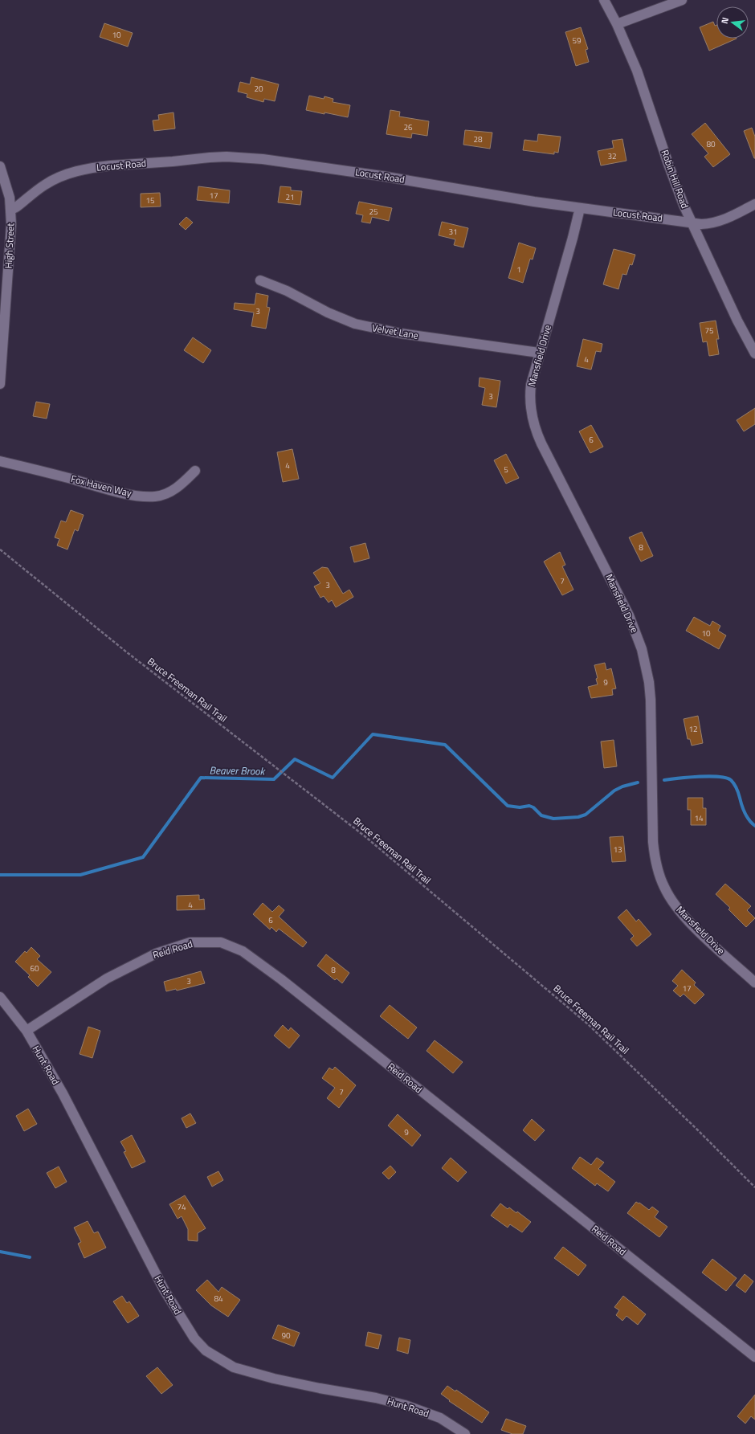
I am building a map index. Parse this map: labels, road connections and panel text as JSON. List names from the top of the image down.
{
  "streets": {
    "street": [
      "Locust Road",
      "Robin Hill Road",
      "High Street",
      "Velvet Lane",
      "Mansfield Drive",
      "Fox Haven Way",
      "Reid Road",
      "Hunt Road"
    ],
    "path": ["Bruce Freeman Rail Trail"]
  },
  "crossings": [
    ["Locust Road", "Robin Hill Road"],
    ["Locust Road", "High Street"],
    ["Locust Road", "Mansfield Drive"],
    ["Velvet Lane", "Mansfield Drive"],
    ["Reid Road", "Hunt Road"]
  ],
  "water": ["Beaver Brook"],
  "house_numbers": [
    "10",
    "59",
    "20",
    "26",
    "28",
    "80",
    "32",
    "17",
    "21",
    "15",
    "25",
    "31",
    "1",
    "3",
    "75",
    "4",
    "3",
    "6",
    "4",
    "5",
    "8",
    "7",
    "3",
    "10",
    "9",
    "12",
    "14",
    "13",
    "4",
    "6",
    "60",
    "8",
    "3",
    "17",
    "7",
    "9",
    "74",
    "84",
    "90"
  ],
  "north": "left"
}
